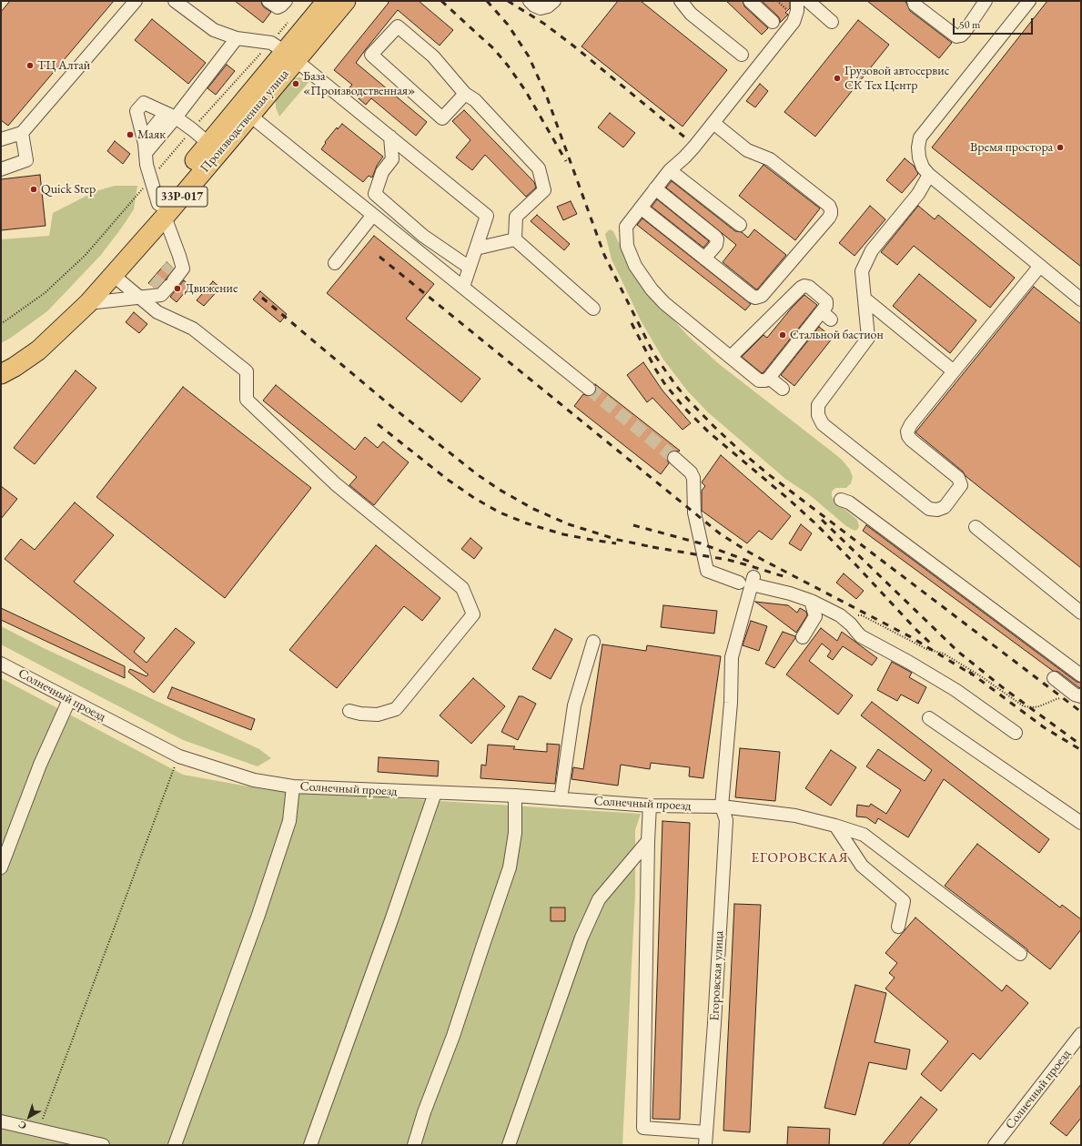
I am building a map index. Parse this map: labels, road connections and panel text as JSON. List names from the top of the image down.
{
  "streets": {
    "highway": ["Производственная улица", "33Р-017"],
    "street": ["Солнечный проезд", "Егоровская улица"]
  },
  "crossings": [
    ["Солнечный проезд", "Егоровская улица"]
  ],
  "districts": ["ЕГОРОВСКАЯ"],
  "places": [
    "ТЦ Алтай",
    "Грузовой автосервис СК Тех Центр",
    "База «Производственная»",
    "Маяк",
    "Время простора",
    "Quick Step",
    "Движение",
    "Стальной бастион"
  ],
  "scale_bar": "50 m",
  "north": "bottom left"
}
